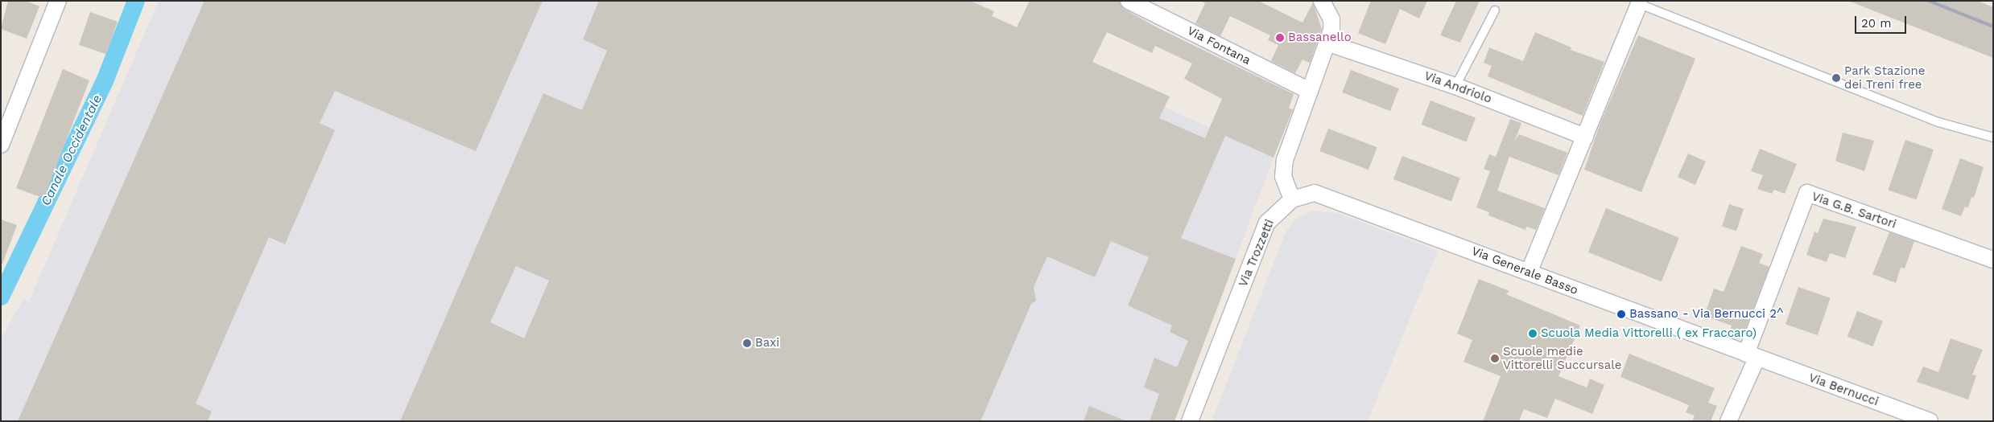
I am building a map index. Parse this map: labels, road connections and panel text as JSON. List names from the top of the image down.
{
  "streets": {
    "street": [
      "Via Fontana",
      "Via Andriolo",
      "Via G.B. Sartori",
      "Via Trozzetti",
      "Via Generale Basso",
      "Via Bernucci"
    ]
  },
  "crossings": [
    ["Via G.B. Sartori", "Via Generale Basso"],
    ["Via G.B. Sartori", "Via Bernucci"],
    ["Via Trozzetti", "Via Generale Basso"],
    ["Via Generale Basso", "Via Bernucci"]
  ],
  "water": ["Canale Occidentale"],
  "places": [
    "Bassanello",
    "Park Stazione dei Treni free",
    "Bassano - Via Bernucci 2^",
    "Scuola Media Vittorelli ( ex Fraccaro)",
    "Baxi",
    "Scuole medie Vittorelli Succursale"
  ],
  "scale_bar": "20 m"
}
